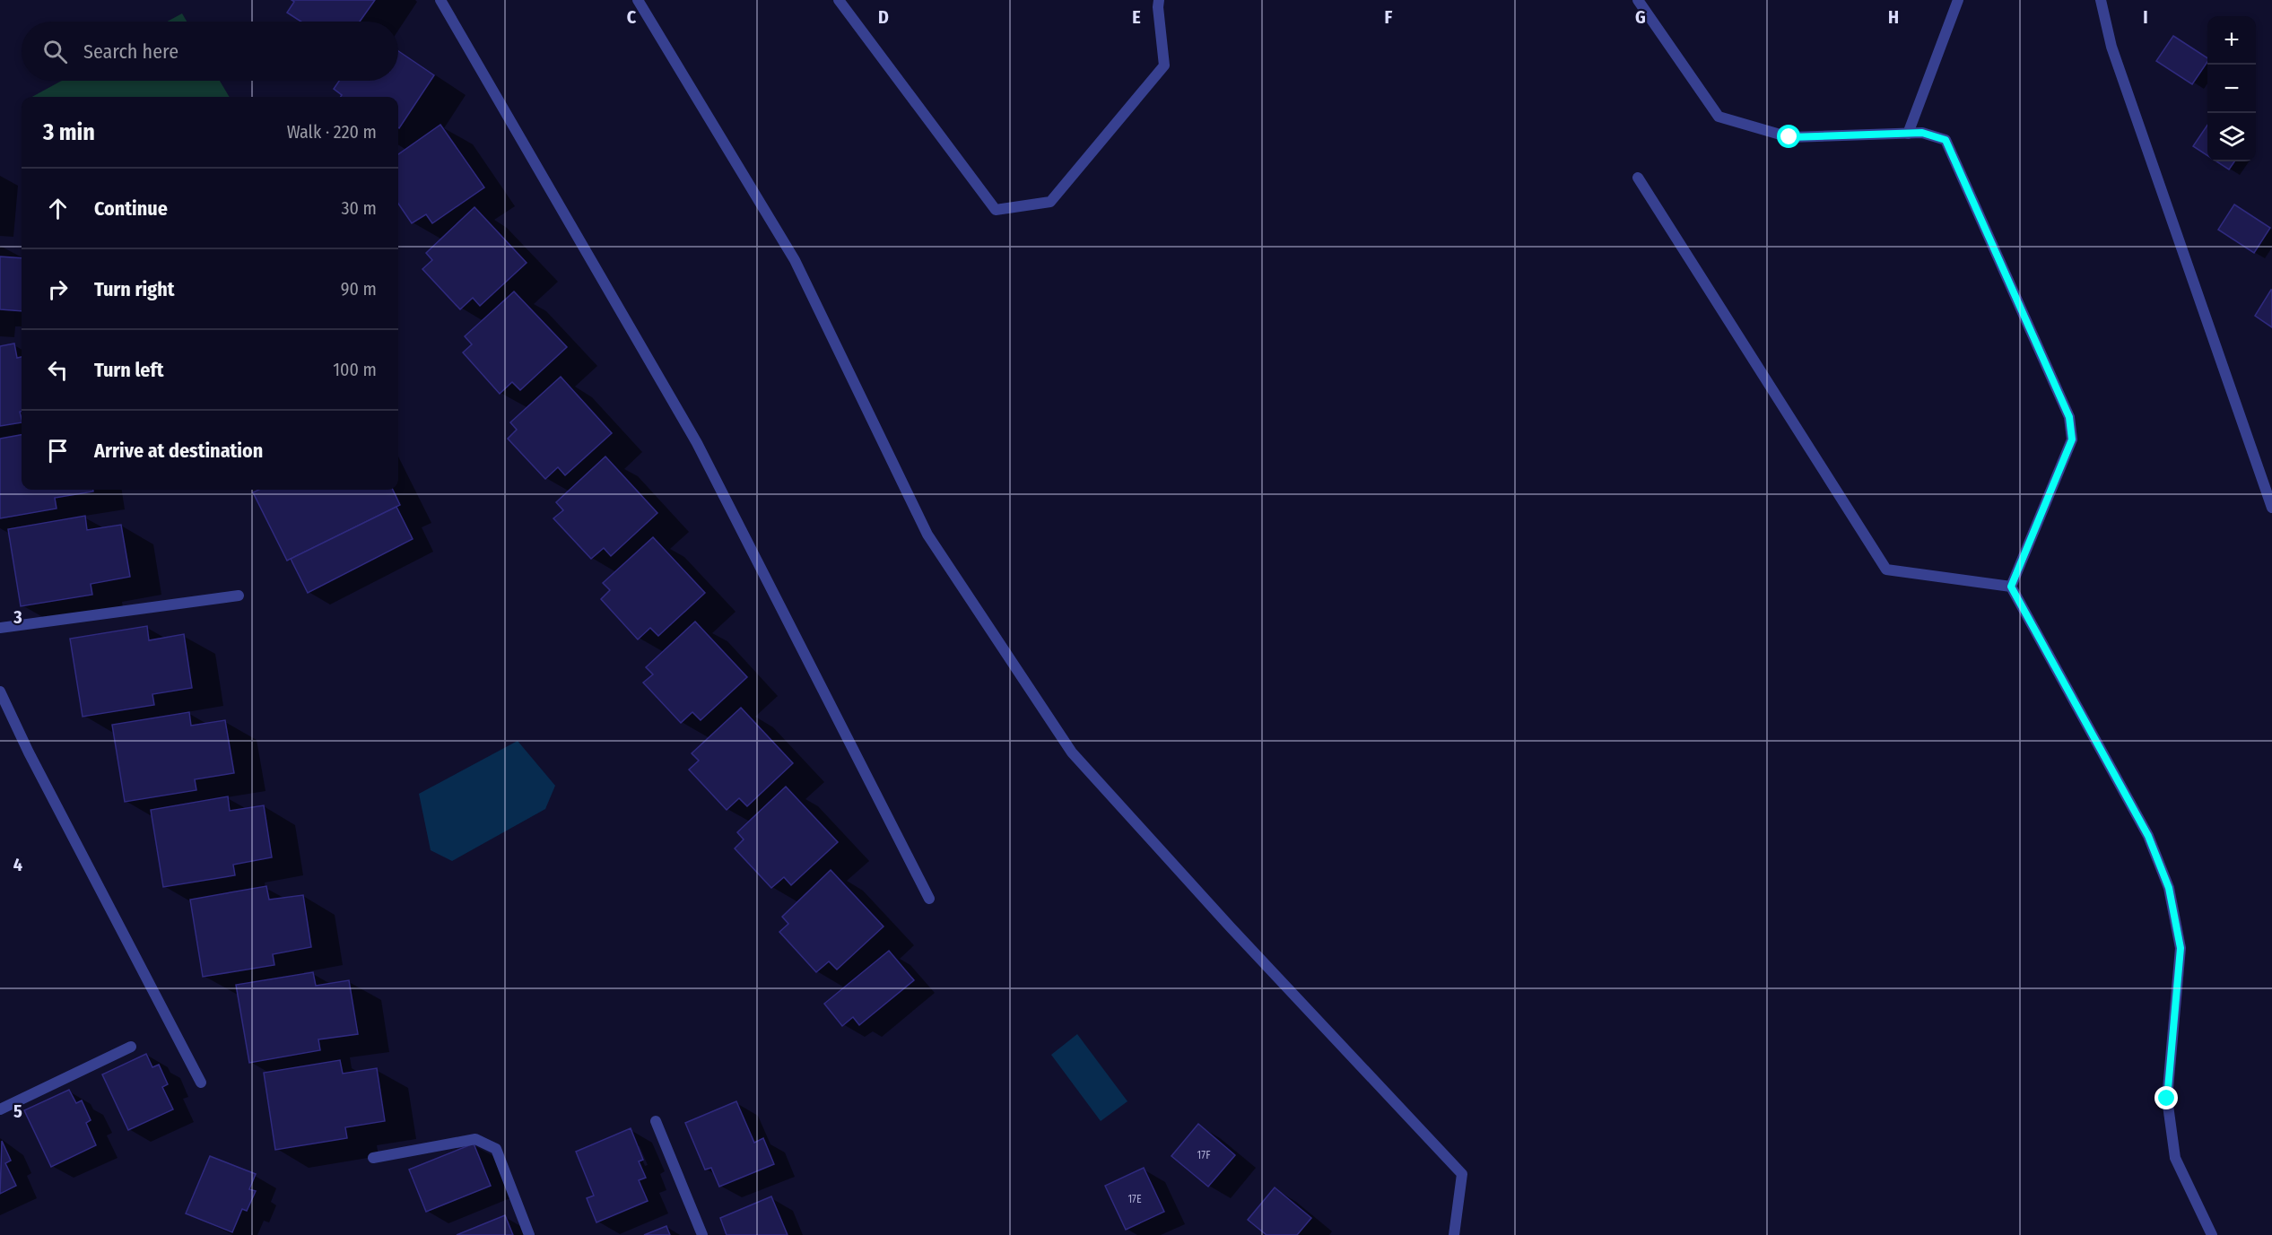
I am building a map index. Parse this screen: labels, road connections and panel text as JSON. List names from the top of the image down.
{
  "house_numbers": ["17F", "17E"],
  "page": {
    "map_buttons": ["+", "−"],
    "search": "Search here",
    "heading": ["3 min", "Walk · 220 m"],
    "list": [
      ["Continue", "30 m"],
      ["Turn right", "90 m"],
      ["Turn left", "100 m"],
      "Arrive at destination"
    ]
  },
  "grid": {
    "columns": [
      "C",
      "D",
      "E",
      "F",
      "G",
      "H",
      "I"
    ],
    "rows": ["3", "4", "5"]
  }
}
